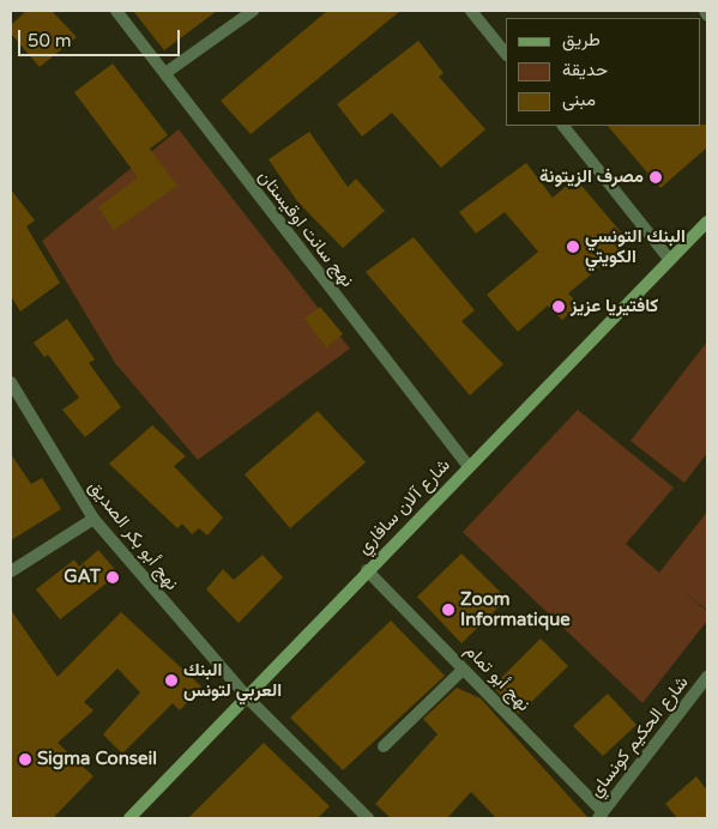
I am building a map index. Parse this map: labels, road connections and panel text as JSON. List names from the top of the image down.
{
  "streets": {
    "street": [
      "نهج سانت اوقيستان",
      "شارع آلان سافاري",
      "نهج أبو بكر الصديق",
      "نهج أبو تمام",
      "شارع الحكيم كونساي"
    ]
  },
  "crossings": [
    ["نهج سانت اوقيستان", "شارع آلان سافاري"],
    ["شارع آلان سافاري", "نهج أبو بكر الصديق"],
    ["شارع آلان سافاري", "نهج أبو تمام"],
    ["نهج أبو تمام", "شارع الحكيم كونساي"]
  ],
  "places": [
    "مصرف الزيتونة",
    "البنك التونسي الكويتي",
    "كافتيريا عزيز",
    "GAT",
    "Zoom Informatique",
    "البنك العربي لتونس",
    "Sigma Conseil"
  ],
  "legend": ["طريق", "حديقة", "مبنى"],
  "scale_bar": "50 m"
}
